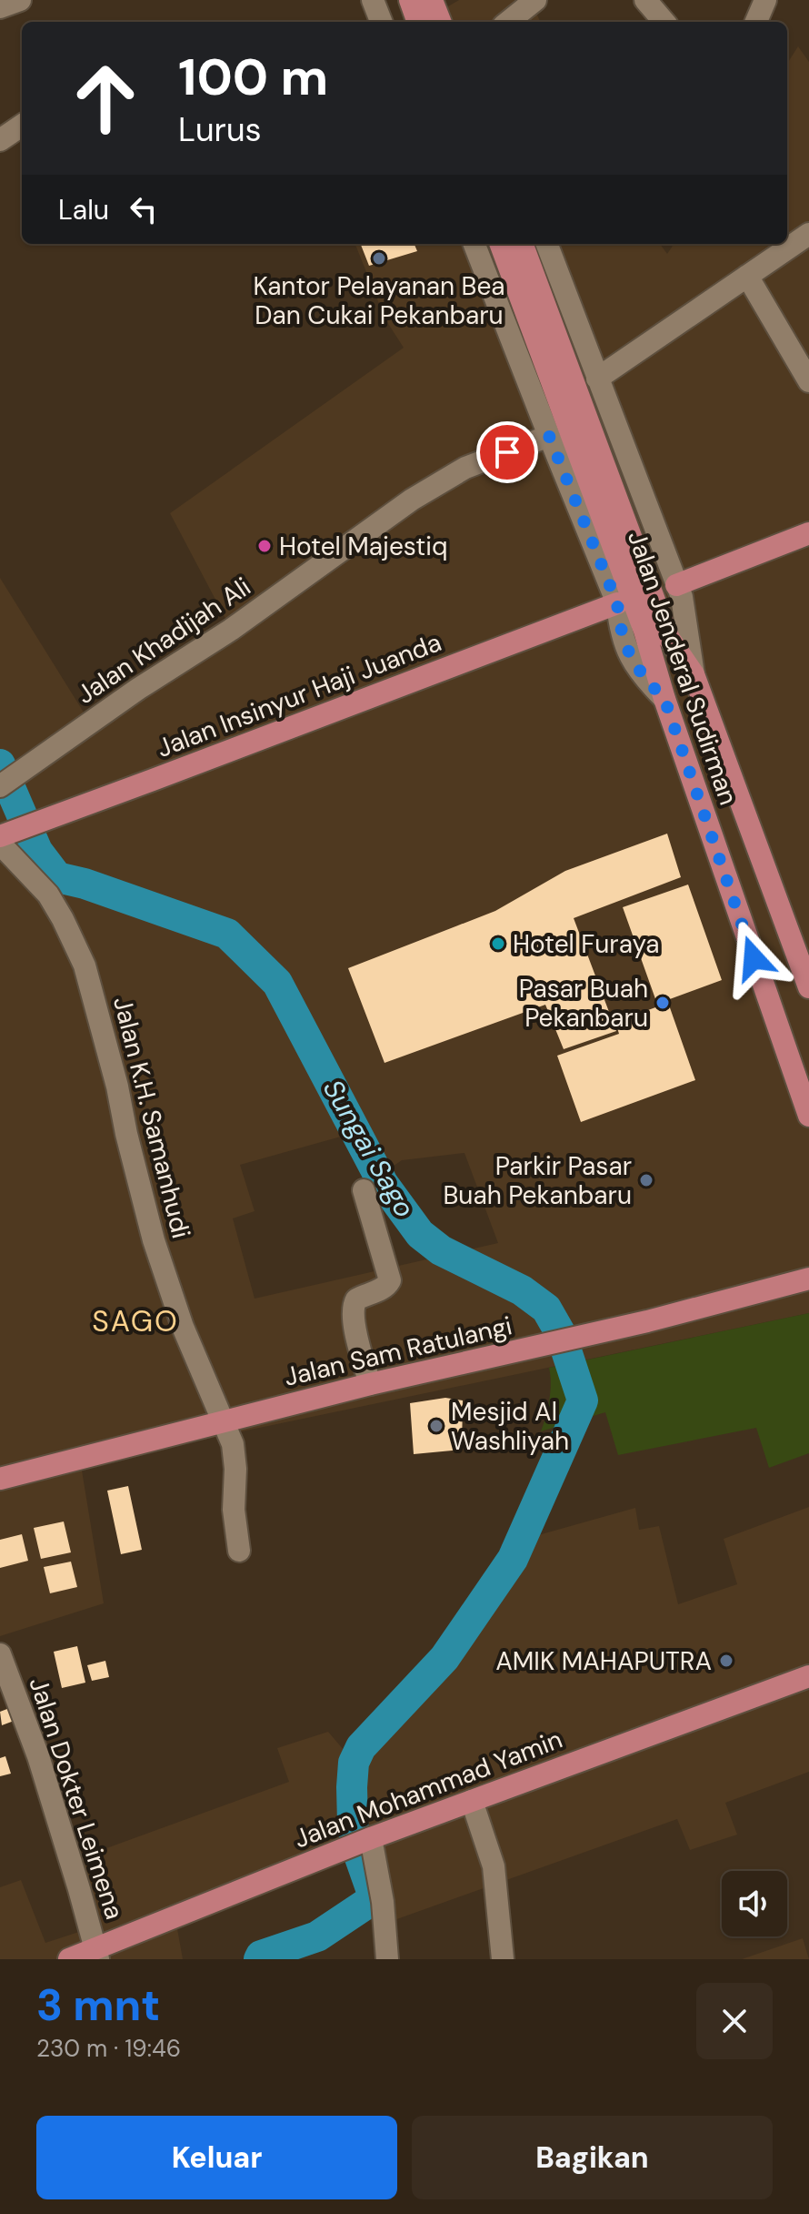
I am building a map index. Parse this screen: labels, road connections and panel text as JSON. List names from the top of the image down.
{
  "streets": {
    "main road": [
      "Jalan Jenderal Sudirman",
      "Jalan Insinyur Haji Juanda",
      "Jalan Sam Ratulangi",
      "Jalan Mohammad Yamin"
    ],
    "street": ["Jalan Khadijah Ali", "Jalan K.H. Samanhudi", "Jalan Dokter Leimena"]
  },
  "crossings": [
    ["Jalan K.H. Samanhudi", "Jalan Sam Ratulangi"],
    ["Jalan Mohammad Yamin", "Jalan Dokter Leimena"]
  ],
  "districts": ["SAGO"],
  "water": ["Sungai Sago"],
  "places": [
    "Kantor Pelayanan Bea Dan Cukai Pekanbaru",
    "Hotel Majestiq",
    "Hotel Furaya",
    "Pasar Buah Pekanbaru",
    "Parkir Pasar Buah Pekanbaru",
    "Mesjid Al Washliyah",
    "AMIK MAHAPUTRA"
  ],
  "page": {
    "turn": ["100 m", "Lurus"],
    "then": "Lalu",
    "heading": ["3 mnt", "230 m · 19:46"],
    "buttons": ["Keluar", "Bagikan"]
  }
}
